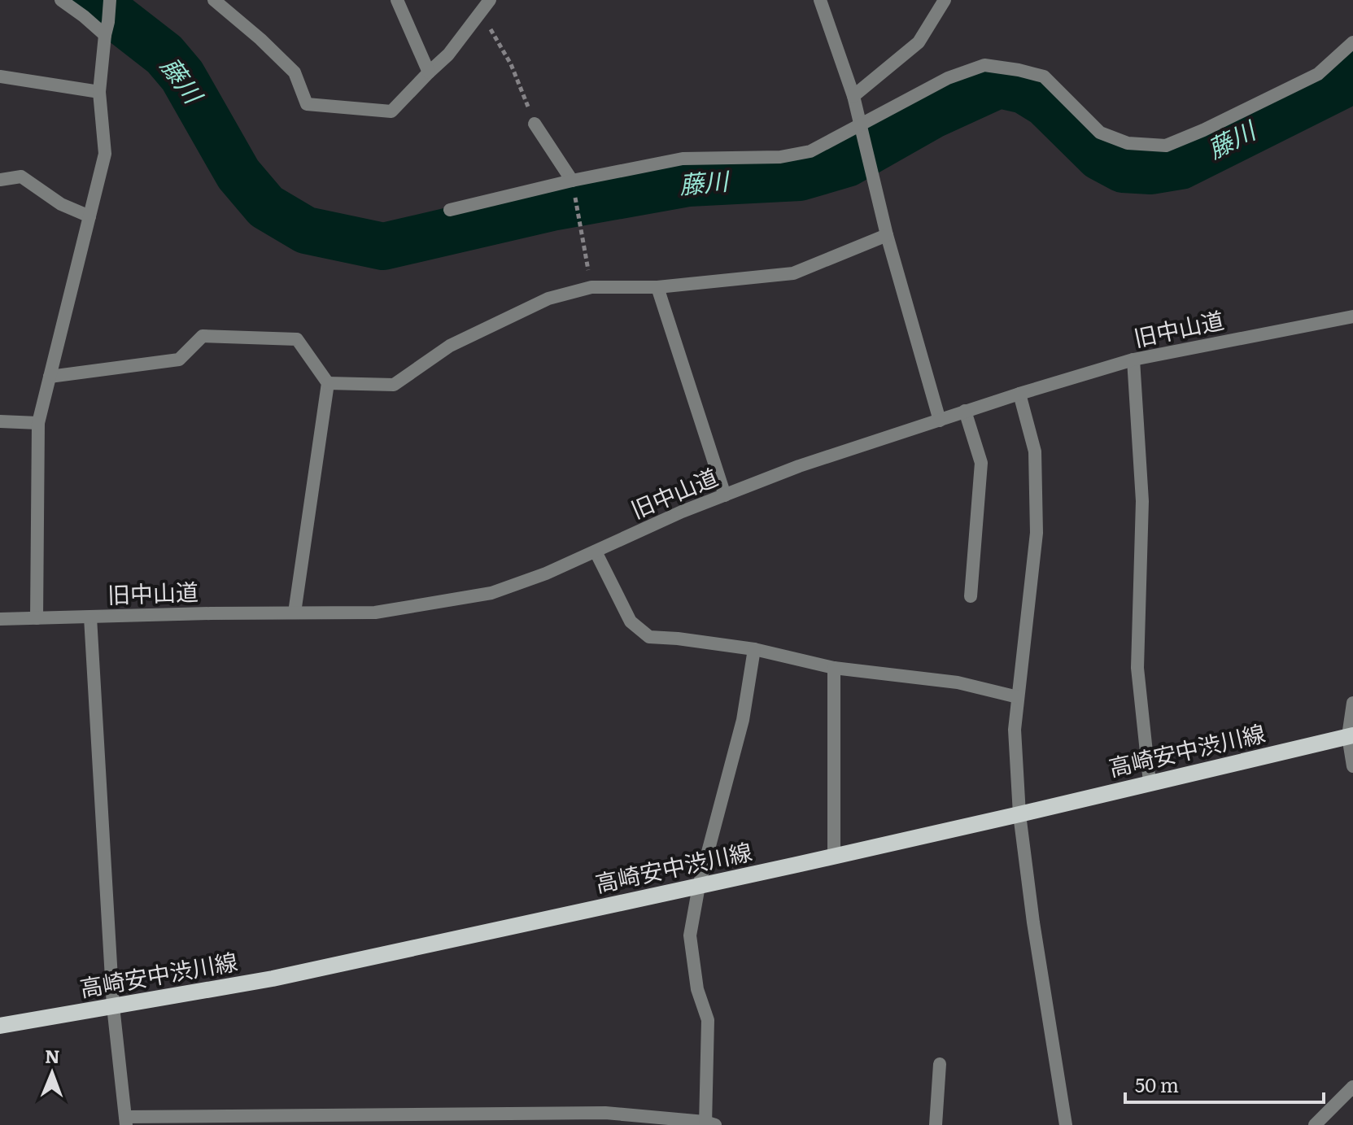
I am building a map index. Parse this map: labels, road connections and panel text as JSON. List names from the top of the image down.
{
  "streets": {
    "main road": ["高崎安中渋川線"],
    "street": ["旧中山道"]
  },
  "water": ["藤川"],
  "scale_bar": "50 m",
  "north": "top"
}
